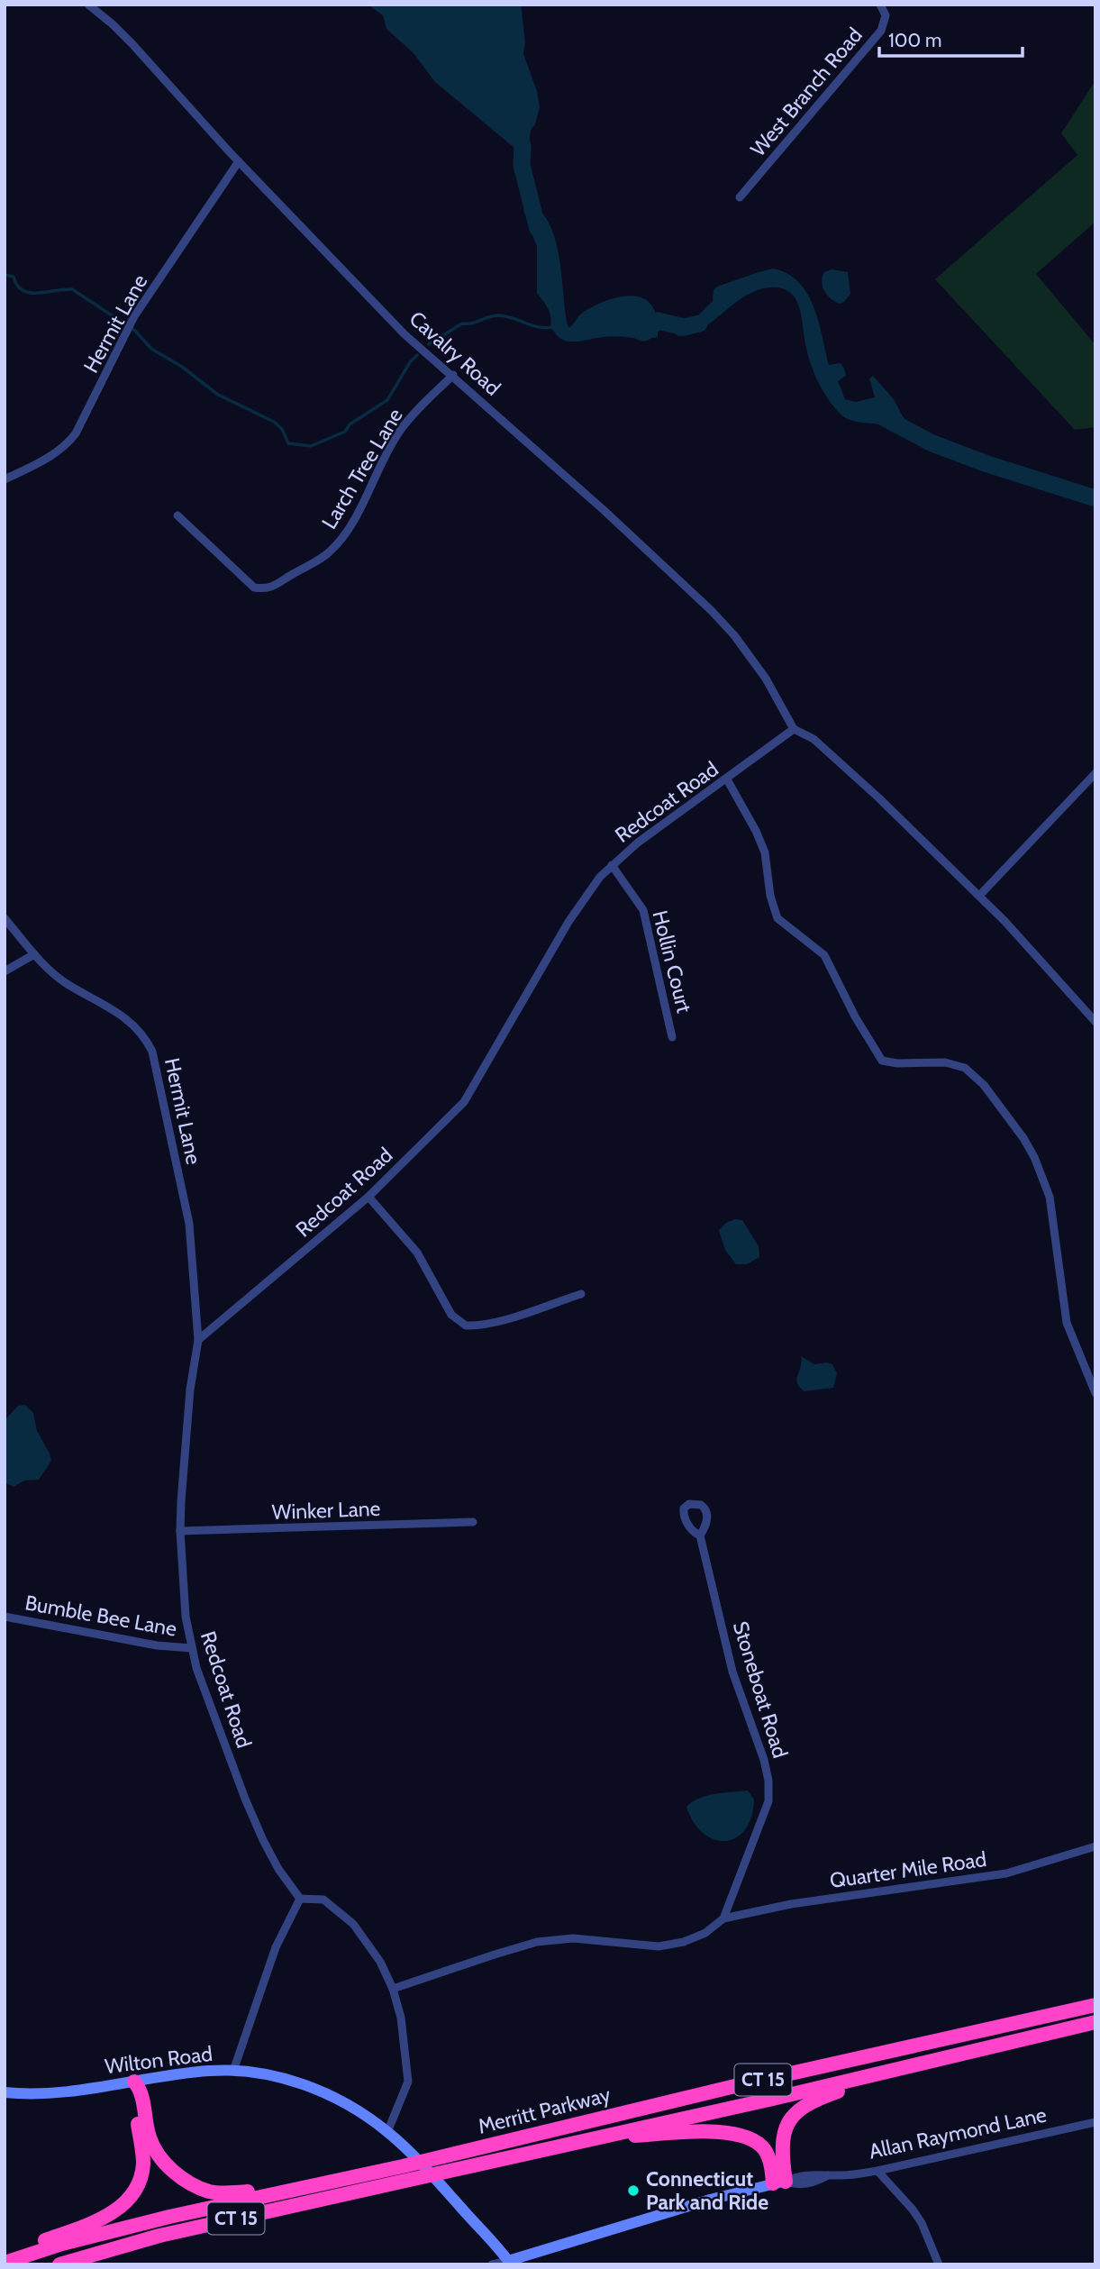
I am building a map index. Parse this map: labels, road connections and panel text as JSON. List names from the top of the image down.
{
  "streets": {
    "highway": ["CT 15", "Merritt Parkway"],
    "main road": ["Wilton Road", "Allan Raymond Lane"],
    "street": [
      "West Branch Road",
      "Hermit Lane",
      "Cavalry Road",
      "Larch Tree Lane",
      "Redcoat Road",
      "Hollin Court",
      "Winker Lane",
      "Bumble Bee Lane",
      "Stoneboat Road",
      "Quarter Mile Road"
    ]
  },
  "crossings": [
    ["Hermit Lane", "Cavalry Road"],
    ["Hermit Lane", "Redcoat Road"],
    ["Cavalry Road", "Larch Tree Lane"],
    ["Cavalry Road", "Redcoat Road"],
    ["Redcoat Road", "Hollin Court"],
    ["Redcoat Road", "Winker Lane"],
    ["Redcoat Road", "Bumble Bee Lane"],
    ["Stoneboat Road", "Quarter Mile Road"],
    ["Wilton Road", "Allan Raymond Lane"]
  ],
  "places": ["Connecticut Park and Ride"],
  "scale_bar": "100 m"
}
